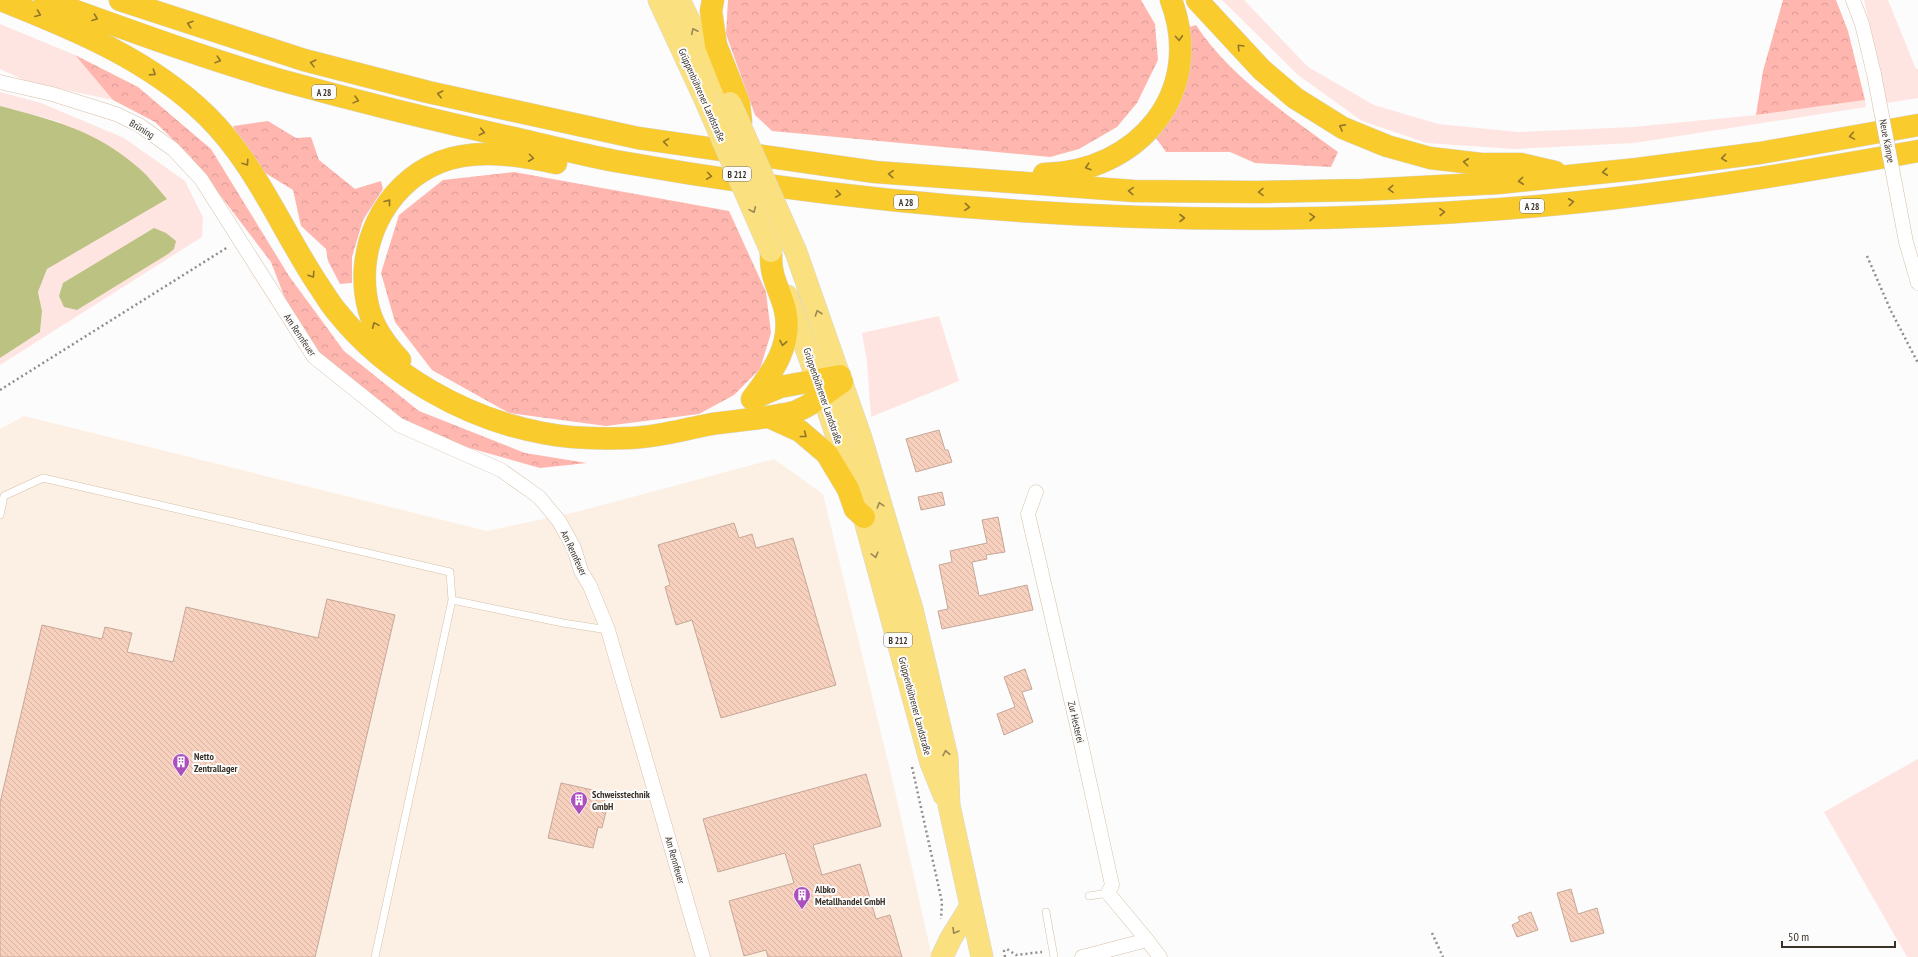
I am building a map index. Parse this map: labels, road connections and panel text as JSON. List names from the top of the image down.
{
  "streets": {
    "highway": ["A 28"],
    "main road": ["Grüppenbührener Landstraße", "B 212"],
    "street": [
      "Brüning",
      "Neue Kämpe",
      "Am Rennfeuer",
      "Zur Hesterei"
    ]
  },
  "crossings": [
    ["Brüning", "Am Rennfeuer"]
  ],
  "places": {
    "building": ["Netto Zentrallager", "Schweisstechnik GmbH", "Albko Metallhandel GmbH"]
  },
  "scale_bar": "50 m"
}
